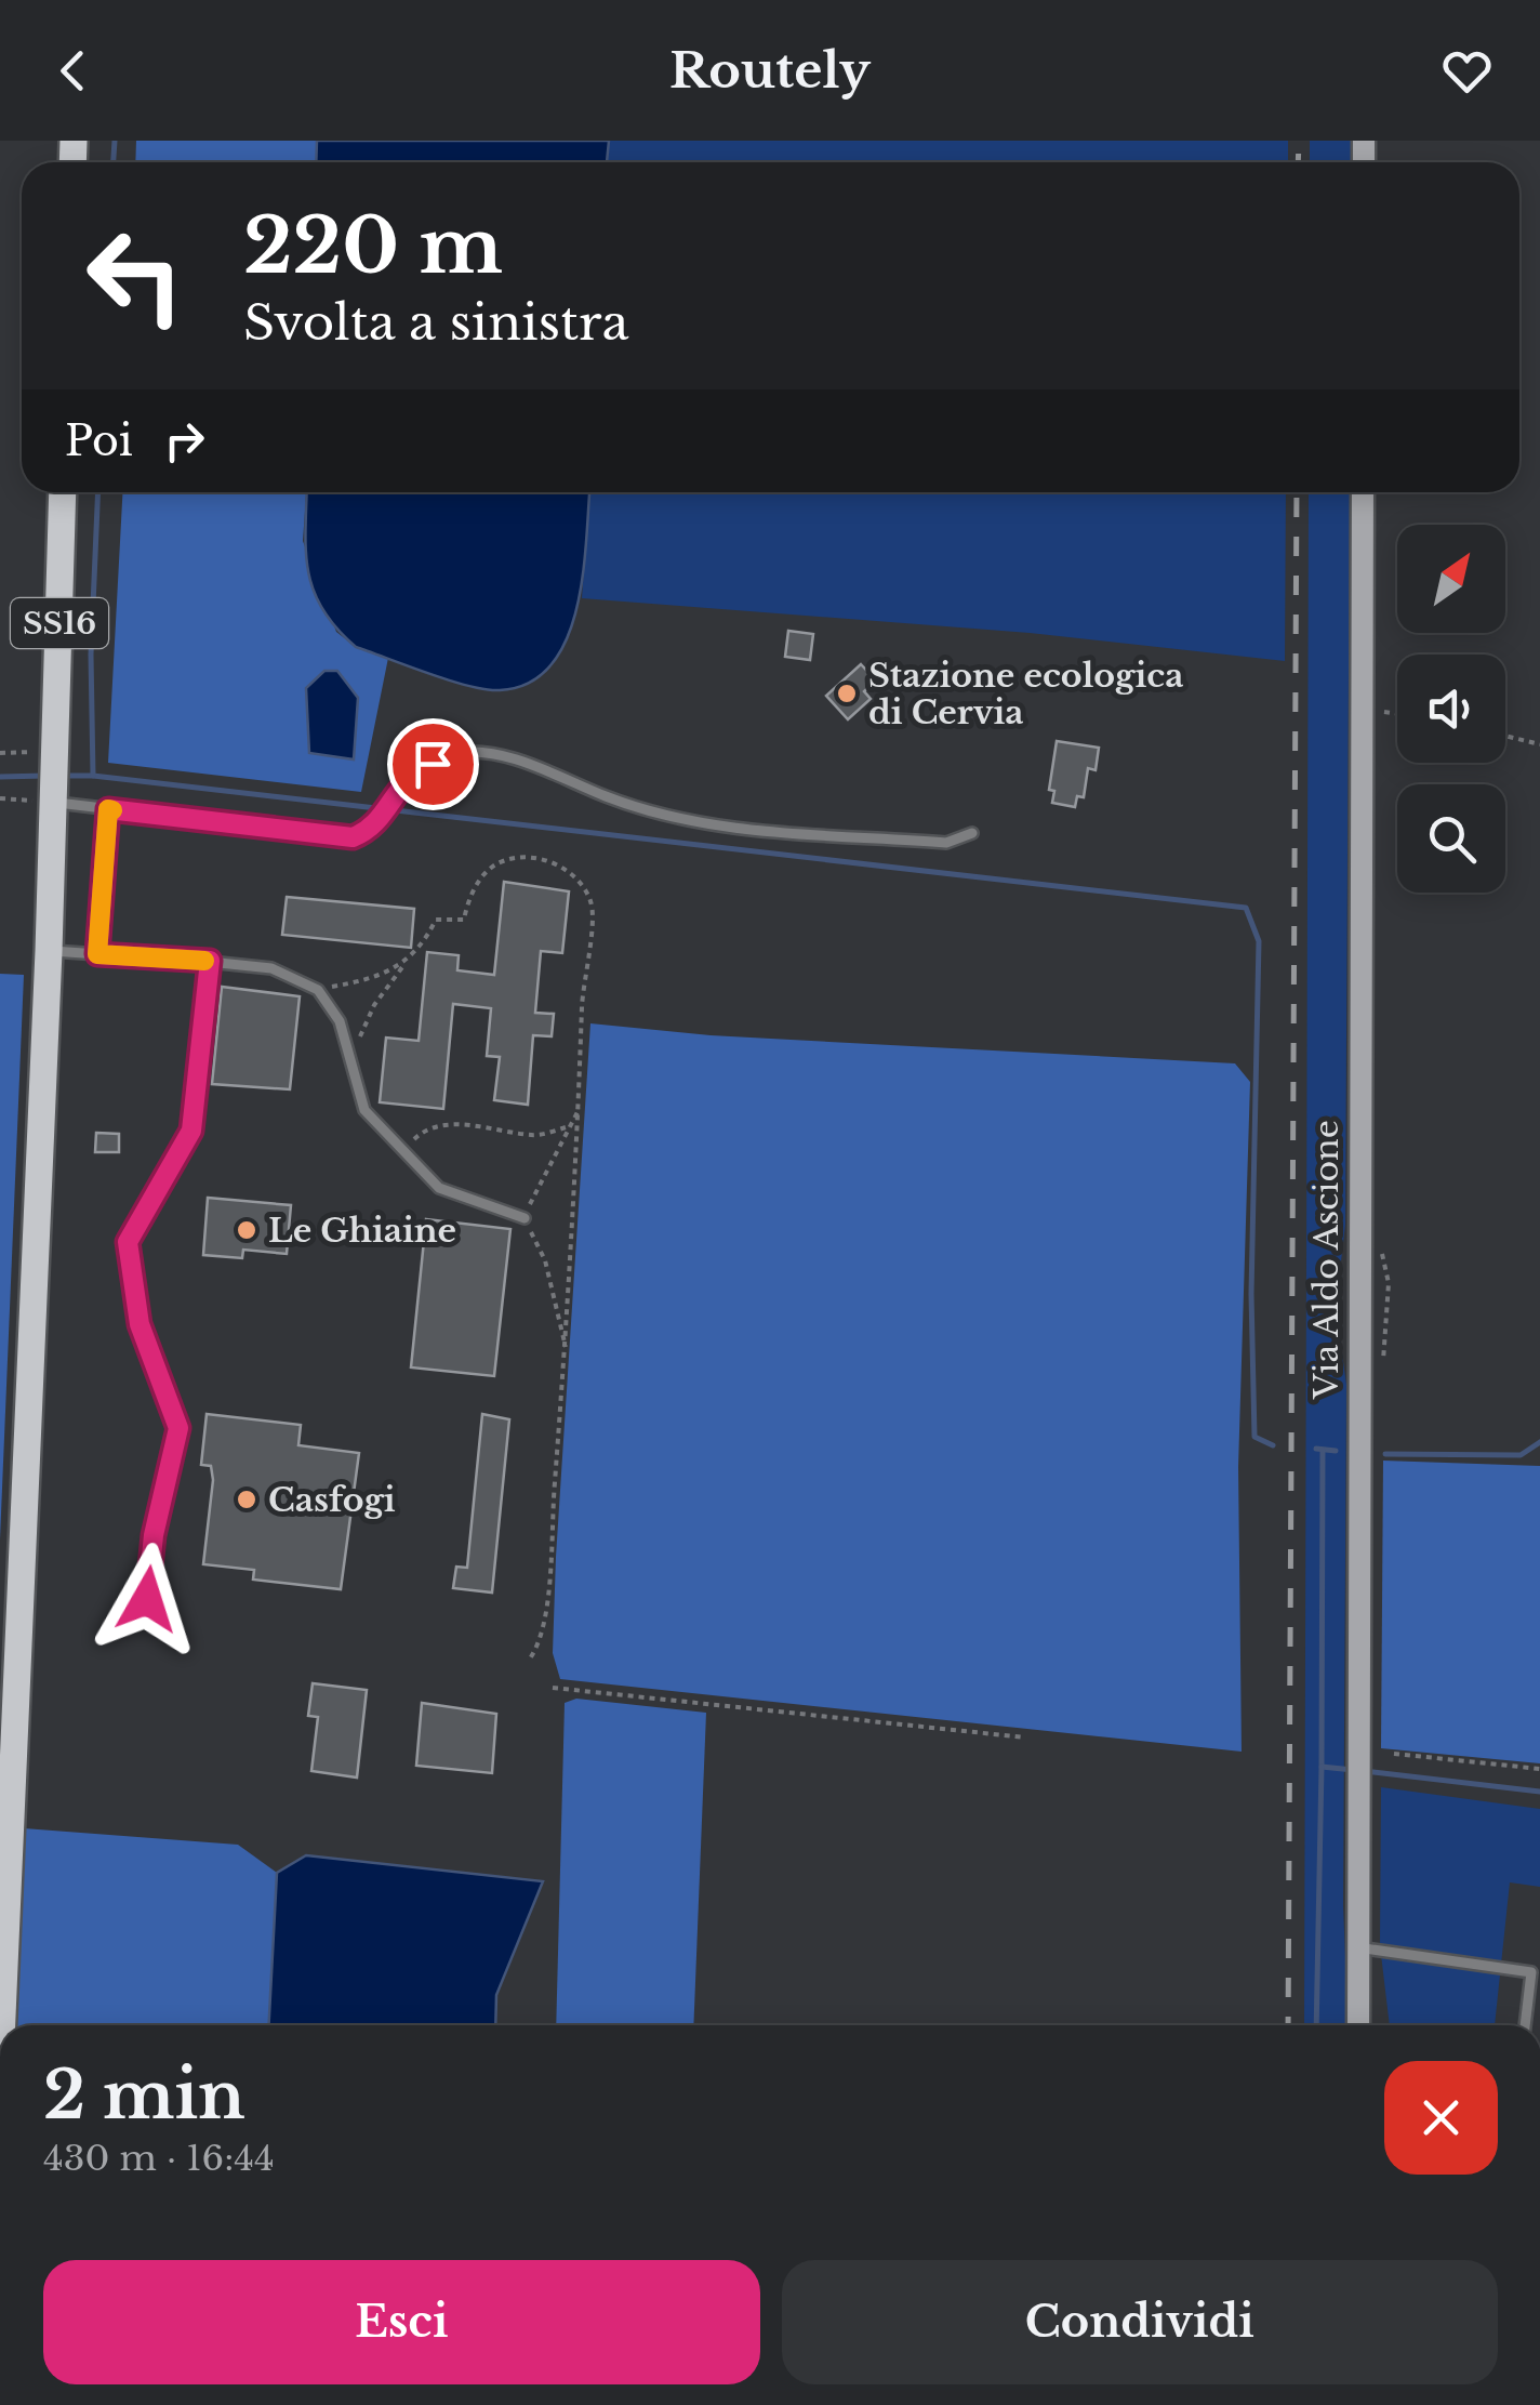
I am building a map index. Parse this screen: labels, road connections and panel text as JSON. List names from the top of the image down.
{
  "streets": {
    "main road": ["SS16"],
    "street": ["Via Aldo Ascione"]
  },
  "places": ["Stazione ecologica di Cervia", "Le Ghiaine", "Casfogi"],
  "north": "top right",
  "page": {
    "header": "Routely",
    "turn": ["220 m", "Svolta a sinistra"],
    "then": "Poi",
    "heading": ["2 min", "430 m · 16:44"],
    "buttons": ["Esci", "Condividi"]
  }
}
